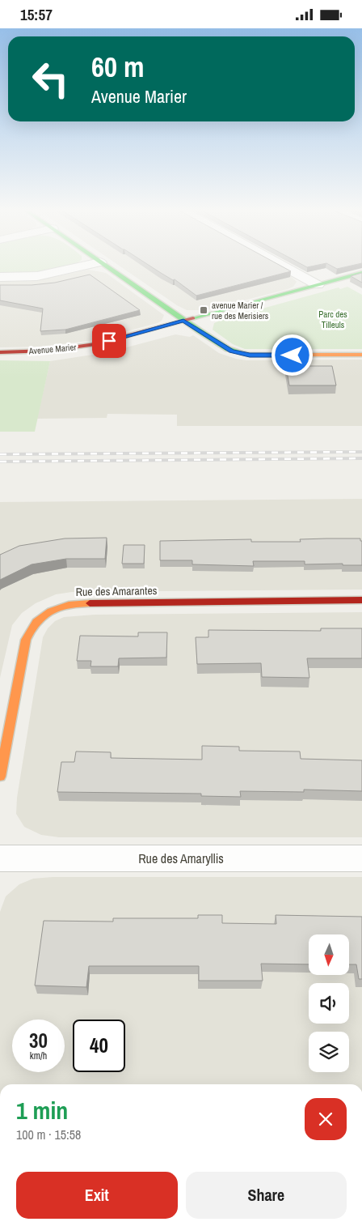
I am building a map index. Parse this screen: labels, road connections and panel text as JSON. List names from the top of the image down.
{
  "streets": {
    "street": ["Avenue Marier", "Rue des Amarantes", "Rue des Amaryllis"]
  },
  "parks": ["Parc des Tilleuls"],
  "places": {
    "transit": ["avenue Marier / rue des Merisiers"]
  },
  "north": "bottom",
  "page": {
    "status": "15:57",
    "turn": ["60 m", "Avenue Marier"],
    "speed": "30 km/h",
    "limit": "40",
    "heading": ["1 min", "100 m · 15:58"],
    "buttons": ["Exit", "Share"]
  }
}
